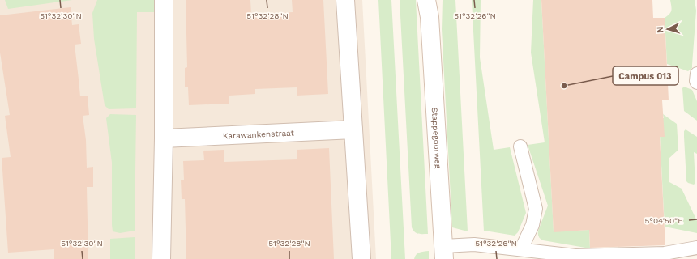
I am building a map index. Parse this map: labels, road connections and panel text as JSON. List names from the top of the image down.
{
  "streets": {
    "street": ["Karawankenstraat", "Stappegoorweg"]
  },
  "places": ["Campus 013"],
  "north": "left",
  "coordinates": [
    "51°32'30\"N",
    "51°32'28\"N",
    "51°32'26\"N",
    "5°04'50\"E"
  ]
}
